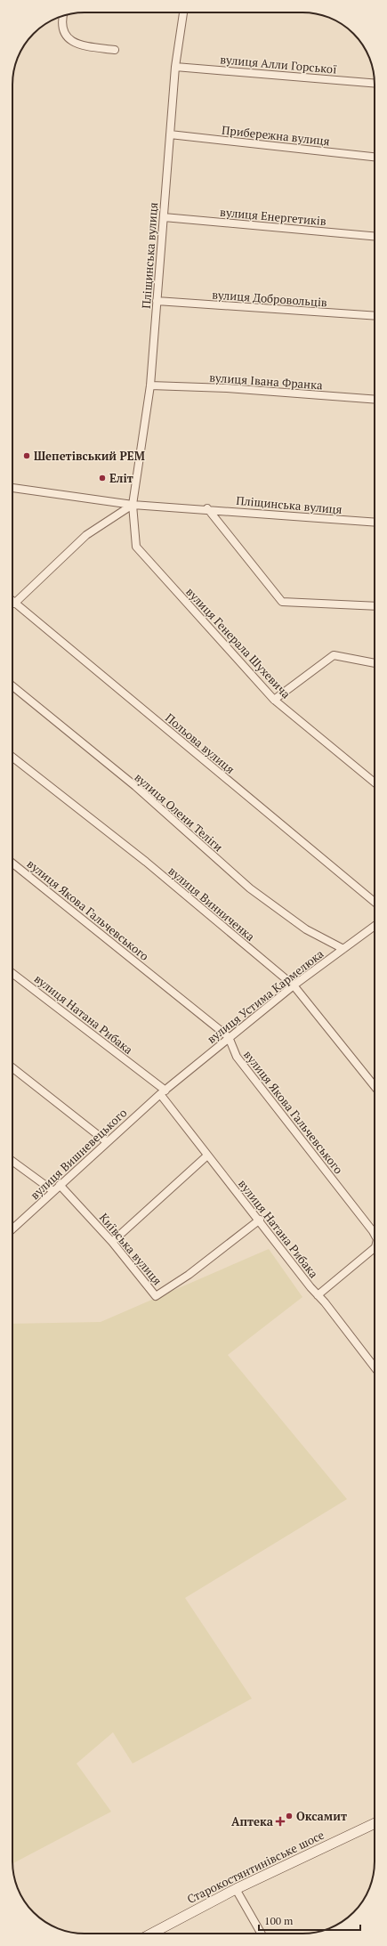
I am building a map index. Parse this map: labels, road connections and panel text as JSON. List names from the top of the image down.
{
  "streets": {
    "main road": ["Старокостянтинівське шосе"],
    "street": [
      "вулиця Алли Горської",
      "Прибережна вулиця",
      "вулиця Енергетиків",
      "Пліщинська вулиця",
      "вулиця Добровольців",
      "вулиця Івана Франка",
      "вулиця Генерала Шухевича",
      "Польова вулиця",
      "вулиця Олени Теліги",
      "вулиця Винниченка",
      "вулиця Якова Гальчевського",
      "вулиця Устима Кармелюка",
      "вулиця Натана Рибака",
      "вулиця Вишневецького",
      "Київська вулиця"
    ]
  },
  "crossings": [
    ["вулиця Алли Горської", "Пліщинська вулиця"],
    ["Прибережна вулиця", "Пліщинська вулиця"],
    ["вулиця Енергетиків", "Пліщинська вулиця"],
    ["Пліщинська вулиця", "вулиця Добровольців"],
    ["Пліщинська вулиця", "вулиця Івана Франка"],
    ["Пліщинська вулиця", "вулиця Генерала Шухевича"],
    ["вулиця Олени Теліги", "вулиця Устима Кармелюка"],
    ["вулиця Винниченка", "вулиця Устима Кармелюка"],
    ["вулиця Якова Гальчевського", "вулиця Устима Кармелюка"],
    ["вулиця Якова Гальчевського", "вулиця Натана Рибака"],
    ["вулиця Устима Кармелюка", "вулиця Натана Рибака"],
    ["вулиця Устима Кармелюка", "вулиця Вишневецького"],
    ["вулиця Натана Рибака", "вулиця Вишневецького"],
    ["вулиця Натана Рибака", "Київська вулиця"],
    ["вулиця Вишневецького", "Київська вулиця"]
  ],
  "places": {
    "other": ["Шепетівський РЕМ", "Еліт", "Оксамит"],
    "health": ["Аптека"]
  },
  "scale_bar": "100 m"
}
